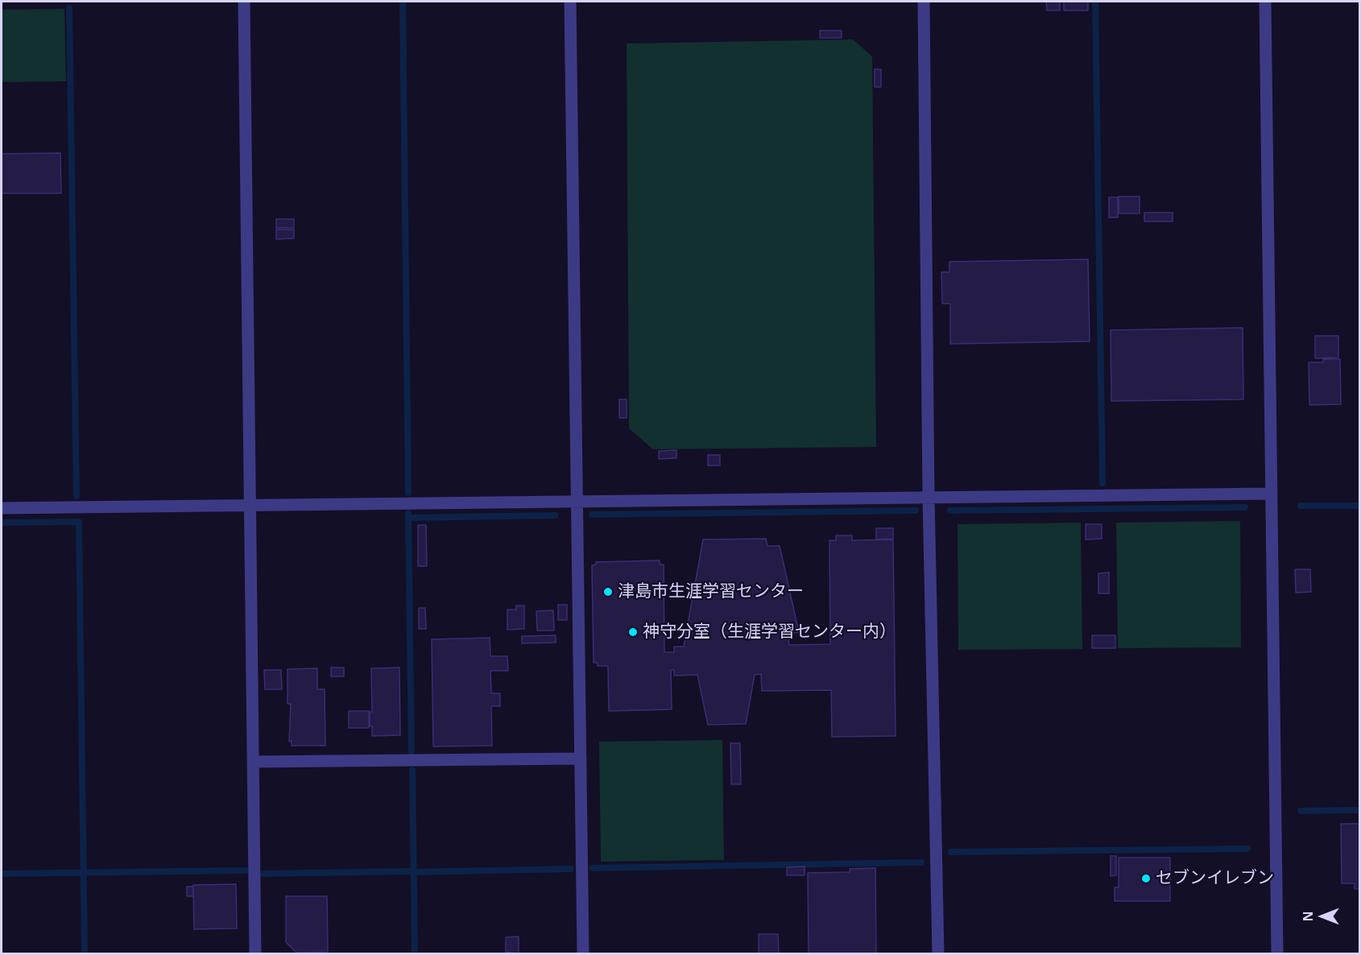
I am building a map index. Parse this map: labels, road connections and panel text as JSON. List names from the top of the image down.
{
  "places": ["津島市生涯学習センター", "神守分室（生涯学習センター内）", "セブンイレブン"],
  "north": "left"
}
